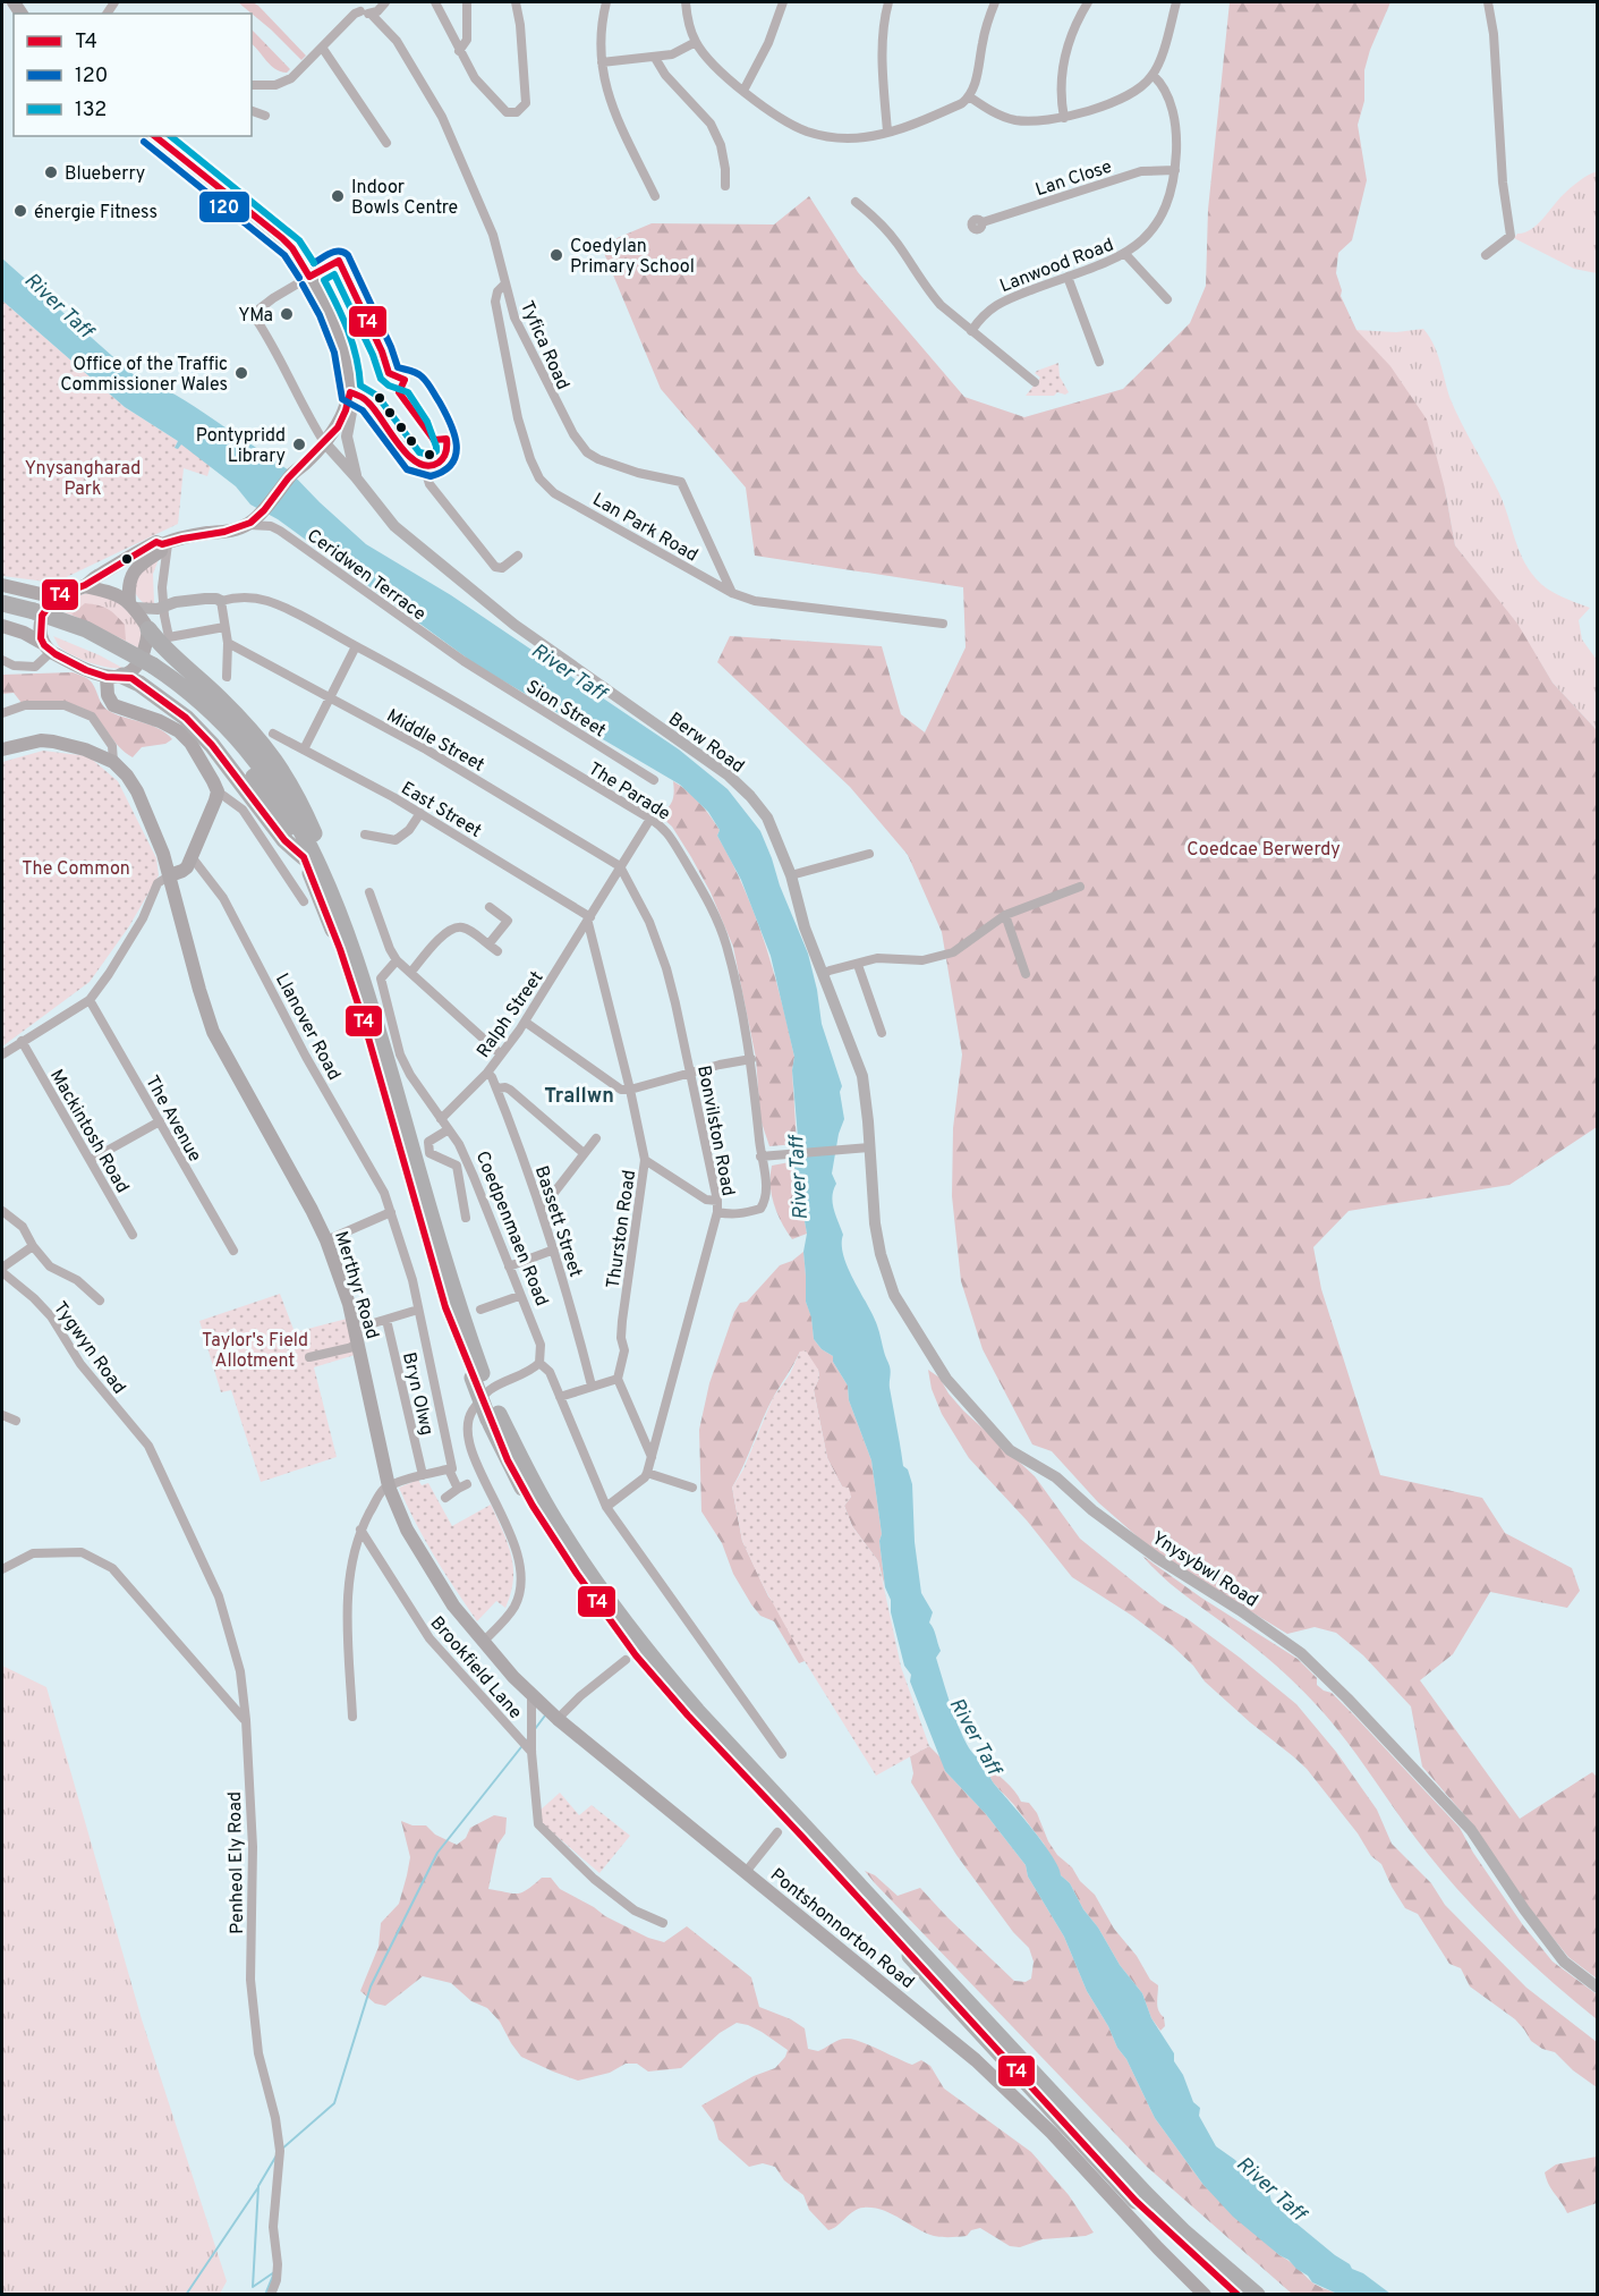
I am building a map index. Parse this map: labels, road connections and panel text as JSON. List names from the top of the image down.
{
  "streets": {
    "main road": [
      "Berw Road",
      "Merthyr Road",
      "Ynysybwl Road",
      "Pontshonnorton Road"
    ],
    "street": [
      "Lan Close",
      "Lanwood Road",
      "Tyfica Road",
      "Lan Park Road",
      "Ceridwen Terrace",
      "Sion Street",
      "Middle Street",
      "The Parade",
      "East Street",
      "Ralph Street",
      "Llanover Road",
      "The Avenue",
      "Mackintosh Road",
      "Bonvilston Road",
      "Bassett Street",
      "Coedpenmaen Road",
      "Thurston Road",
      "Tygwyn Road",
      "Bryn Olwg",
      "Brookfield Lane",
      "Penheol Ely Road"
    ]
  },
  "crossings": [
    ["Lan Close", "Lanwood Road"],
    ["Tyfica Road", "Lan Park Road"],
    ["Ceridwen Terrace", "Sion Street"],
    ["Middle Street", "Ralph Street"],
    ["Middle Street", "Bonvilston Road"],
    ["Berw Road", "Ynysybwl Road"],
    ["The Parade", "Ralph Street"],
    ["The Parade", "Bonvilston Road"],
    ["East Street", "Ralph Street"],
    ["East Street", "Thurston Road"],
    ["Ralph Street", "Bonvilston Road"],
    ["Ralph Street", "Bassett Street"],
    ["Ralph Street", "Coedpenmaen Road"],
    ["Ralph Street", "Thurston Road"],
    ["Merthyr Road", "Brookfield Lane"],
    ["Merthyr Road", "Pontshonnorton Road"],
    ["Tygwyn Road", "Penheol Ely Road"]
  ],
  "districts": ["Trallwn"],
  "water": ["River Taff"],
  "parks": [
    "Ynysangharad Park",
    "Coedcae Berwerdy",
    "The Common",
    "Taylor's Field Allotment"
  ],
  "places": [
    "Blueberry",
    "Indoor Bowls Centre",
    "énergie Fitness",
    "Coedylan Primary School",
    "YMa",
    "Office of the Traffic Commissioner Wales",
    "Pontypridd Library"
  ],
  "lines": ["transit line T4", "transit line 132", "transit line 120"],
  "legend": ["T4", "120", "132"]
}
